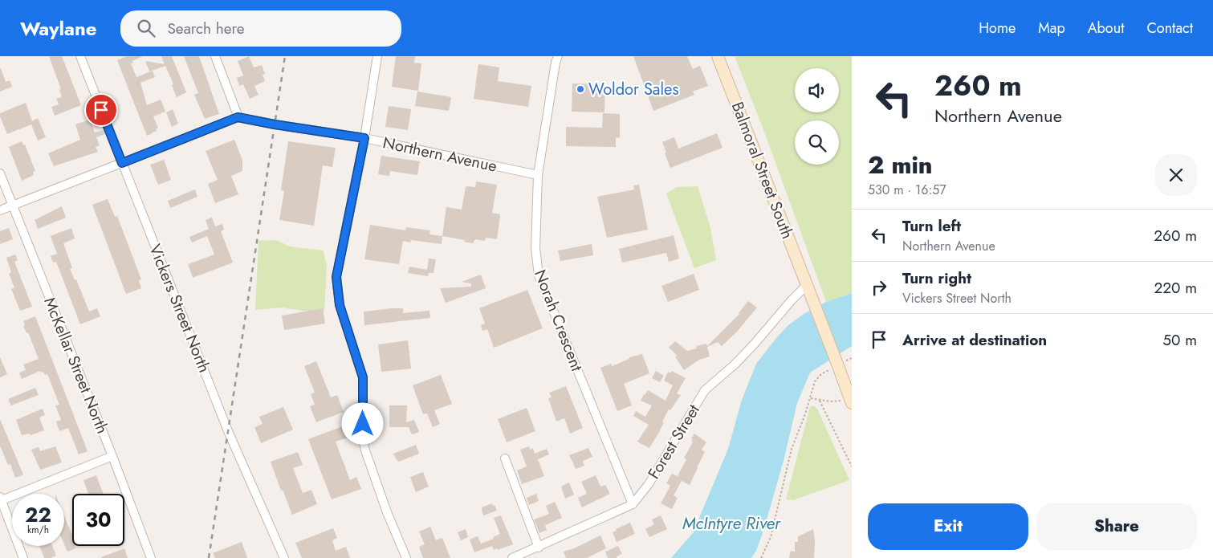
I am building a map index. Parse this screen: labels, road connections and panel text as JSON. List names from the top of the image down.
{
  "streets": {
    "main road": ["Balmoral Street South"],
    "street": [
      "Northern Avenue",
      "Vickers Street North",
      "Norah Crescent",
      "McKellar Street North",
      "Forest Street"
    ]
  },
  "crossings": [
    ["Northern Avenue", "Norah Crescent"],
    ["Balmoral Street South", "Forest Street"],
    ["Norah Crescent", "Forest Street"]
  ],
  "water": ["McIntyre River"],
  "places": ["Woldor Sales"],
  "page": {
    "header": "Waylane",
    "search": "Search here",
    "nav": [
      "Home",
      "Map",
      "About",
      "Contact"
    ],
    "turn": ["260 m", "Northern Avenue"],
    "heading": ["2 min", "530 m · 16:57"],
    "list": [
      {
        "name": "Turn left",
        "note": "Northern Avenue",
        "value": "260 m"
      },
      {
        "name": "Turn right",
        "note": "Vickers Street North",
        "value": "220 m"
      },
      {
        "name": "Arrive at destination",
        "value": "50 m"
      }
    ],
    "speed": "22 km/h",
    "limit": "30",
    "buttons": ["Exit", "Share"]
  }
}
